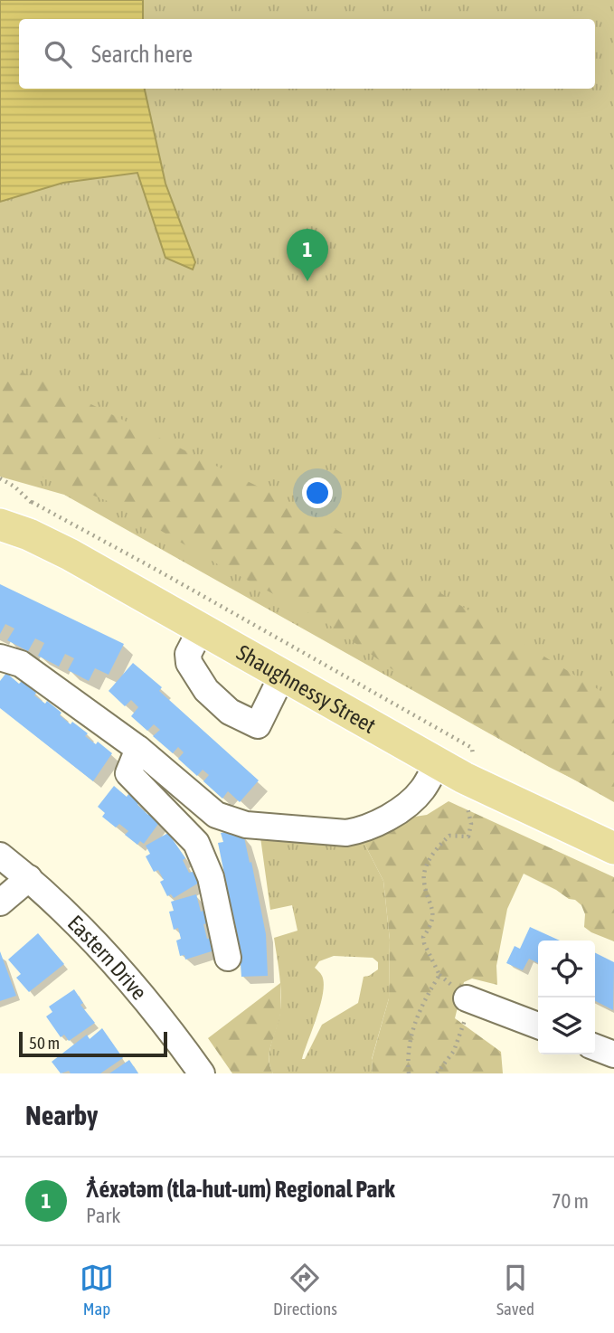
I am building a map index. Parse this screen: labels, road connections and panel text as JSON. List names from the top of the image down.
{
  "streets": {
    "main road": ["Shaughnessy Street"],
    "street": ["Eastern Drive"]
  },
  "scale_bar": "50 m",
  "page": {
    "search": "Search here",
    "pins": "1",
    "scale": "50 m",
    "heading": "Nearby",
    "list": [
      {
        "mark": "1",
        "name": "ƛ̓éxətəm (tla-hut-um) Regional Park",
        "note": "Park",
        "value": "70 m"
      }
    ],
    "nav": ["Map", "Directions", "Saved"]
  }
}
